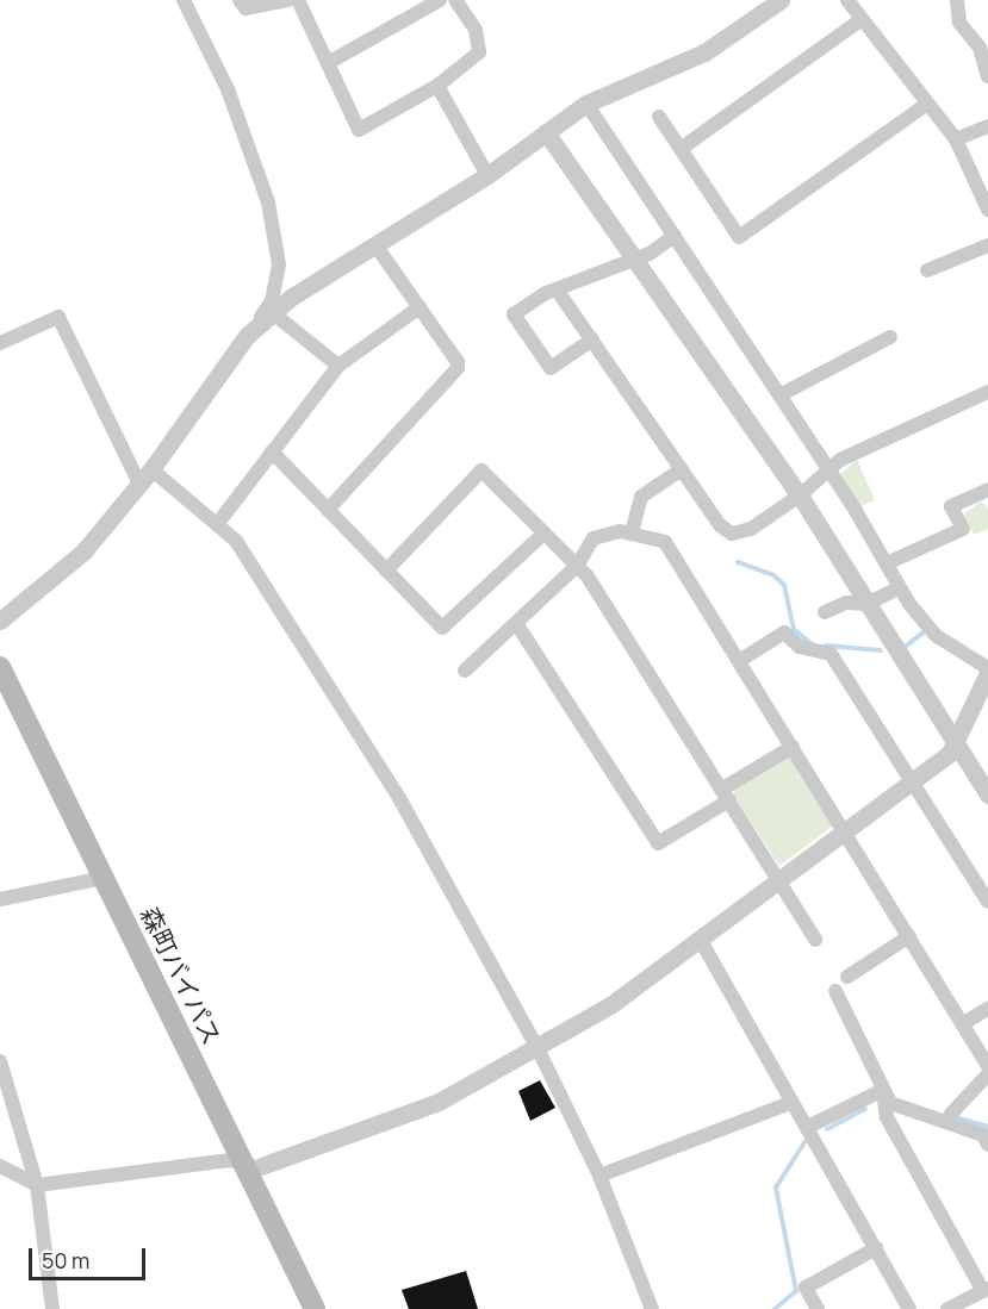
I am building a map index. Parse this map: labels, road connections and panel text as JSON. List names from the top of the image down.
{
  "streets": {
    "main road": ["森町バイパス"]
  },
  "scale_bar": "50 m"
}
